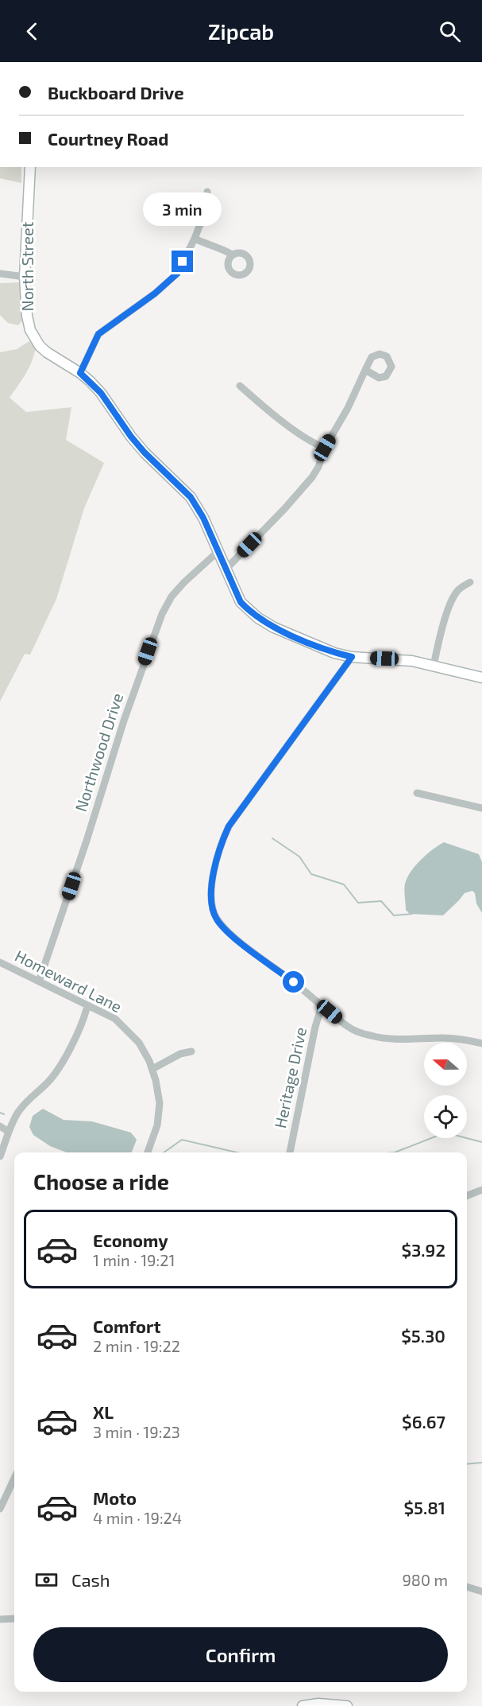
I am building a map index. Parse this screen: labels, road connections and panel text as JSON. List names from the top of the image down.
{
  "streets": {
    "street": [
      "North Street",
      "Northwood Drive",
      "Homeward Lane",
      "Heritage Drive"
    ]
  },
  "crossings": [
    ["North Street", "Northwood Drive"],
    ["Northwood Drive", "Homeward Lane"]
  ],
  "north": "left",
  "page": {
    "header": "Zipcab",
    "banner": ["Buckboard Drive", "Courtney Road"],
    "bubble": "3 min",
    "heading": "Choose a ride",
    "list": [
      {
        "name": "Economy",
        "note": "1 min · 19:21",
        "value": "$3.92"
      },
      {
        "name": "Comfort",
        "note": "2 min · 19:22",
        "value": "$5.30"
      },
      {
        "name": "XL",
        "note": "3 min · 19:23",
        "value": "$6.67"
      },
      {
        "name": "Moto",
        "note": "4 min · 19:24",
        "value": "$5.81"
      }
    ],
    "pay": ["Cash", "980 m"],
    "buttons": "Confirm"
  }
}
